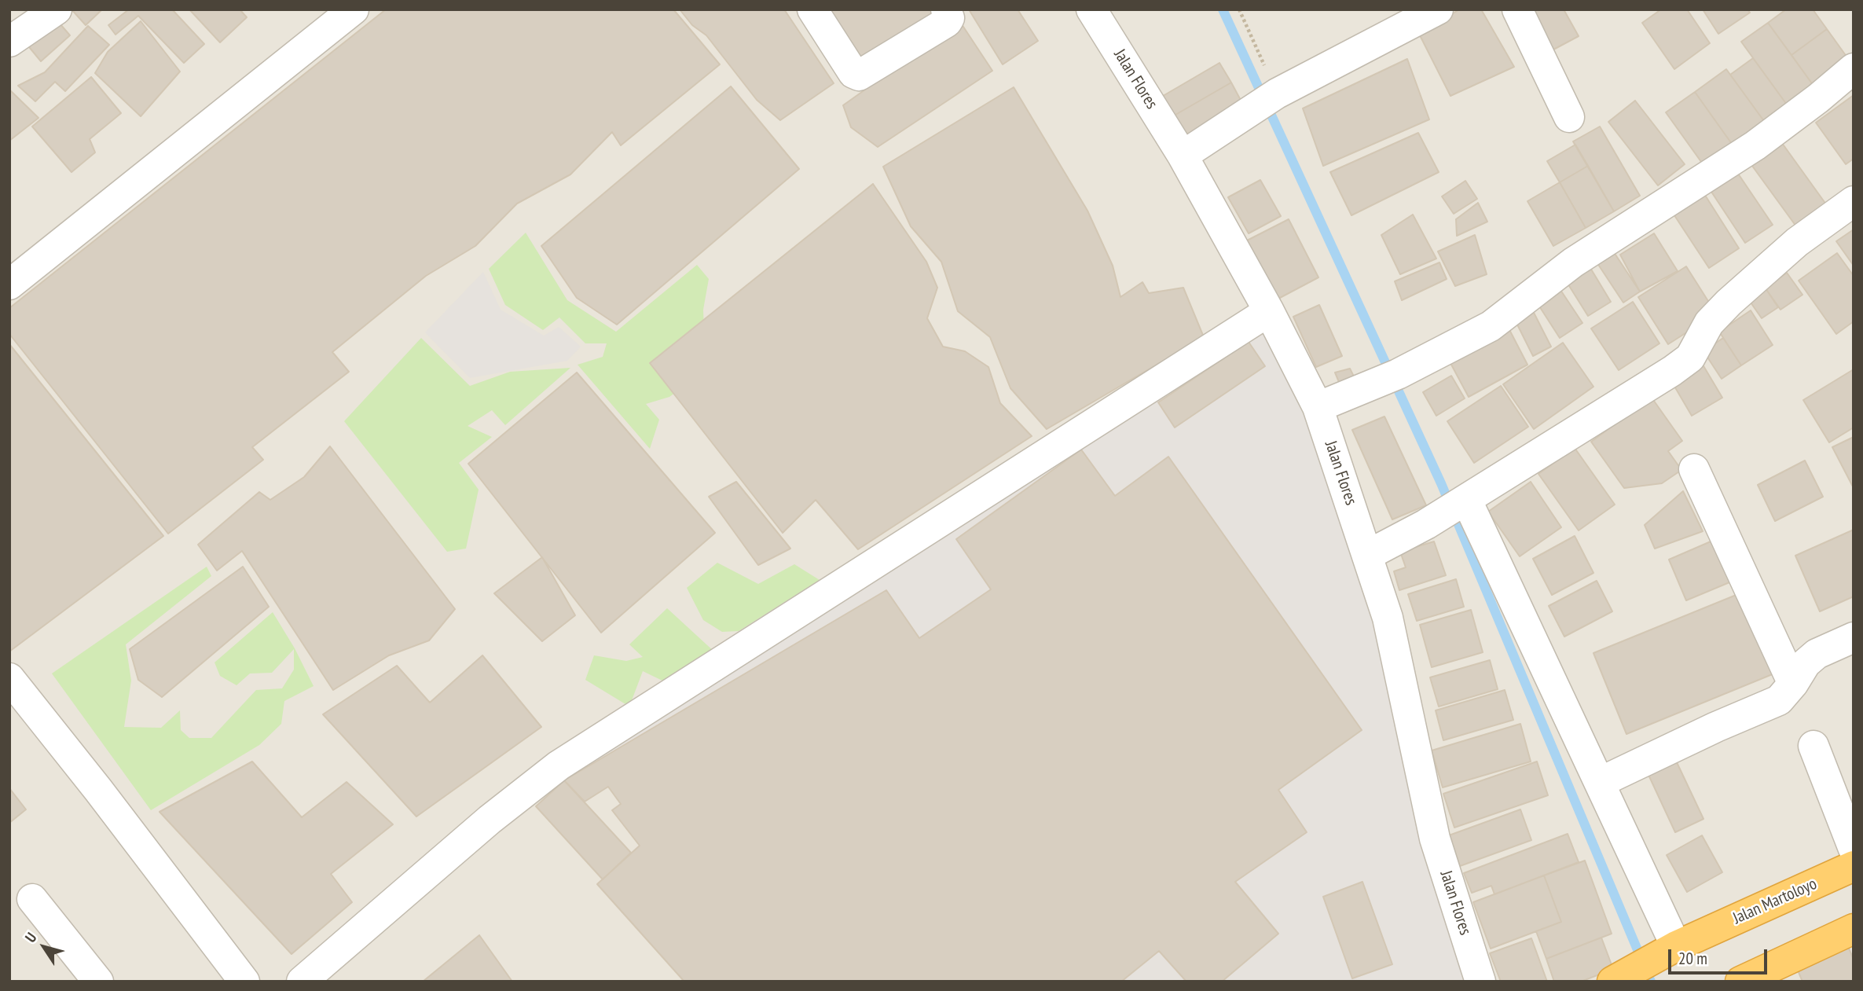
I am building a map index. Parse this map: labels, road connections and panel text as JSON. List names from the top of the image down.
{
  "streets": {
    "highway": ["Jalan Martoloyo"],
    "street": ["Jalan Flores"]
  },
  "scale_bar": "20 m",
  "north": "top left"
}
